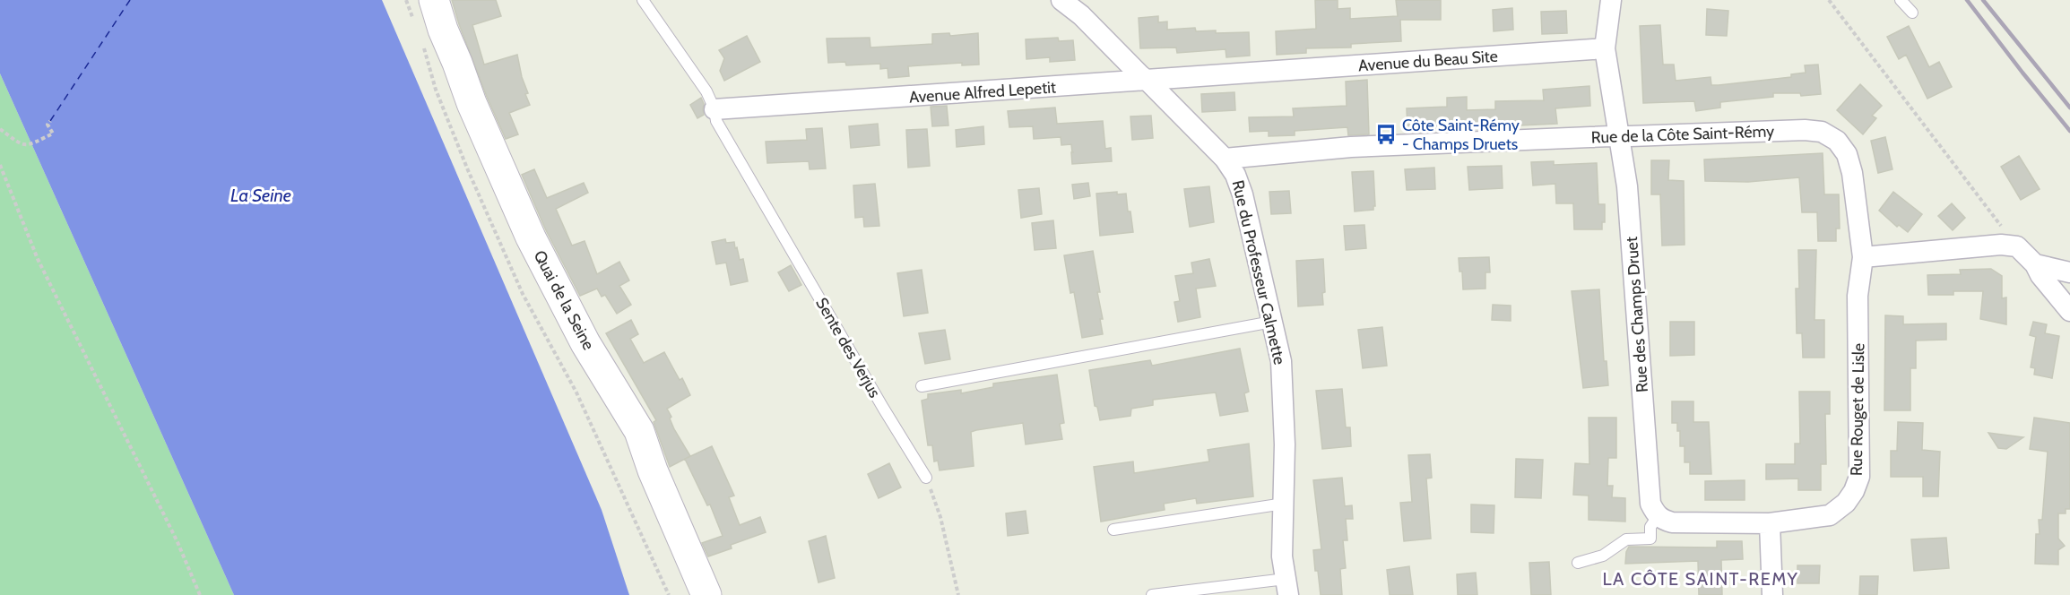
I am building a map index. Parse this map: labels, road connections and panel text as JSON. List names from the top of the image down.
{
  "streets": {
    "street": [
      "Avenue du Beau Site",
      "Avenue Alfred Lepetit",
      "Rue de la Côte Saint-Rémy",
      "Rue du Professeur Calmette",
      "Quai de la Seine",
      "Rue des Champs Druet",
      "Rue Rouget de Lisle"
    ],
    "lane": ["Sente des Verjus"]
  },
  "crossings": [
    ["Avenue du Beau Site", "Avenue Alfred Lepetit"],
    ["Avenue du Beau Site", "Rue des Champs Druet"],
    ["Avenue Alfred Lepetit", "Rue du Professeur Calmette"],
    ["Avenue Alfred Lepetit", "Sente des Verjus"],
    ["Rue de la Côte Saint-Rémy", "Rue du Professeur Calmette"],
    ["Rue de la Côte Saint-Rémy", "Rue des Champs Druet"],
    ["Rue de la Côte Saint-Rémy", "Rue Rouget de Lisle"]
  ],
  "districts": ["LA CÔTE SAINT-REMY"],
  "water": ["La Seine"],
  "places": {
    "bus stop": ["Côte Saint-Rémy - Champs Druets"]
  }
}
